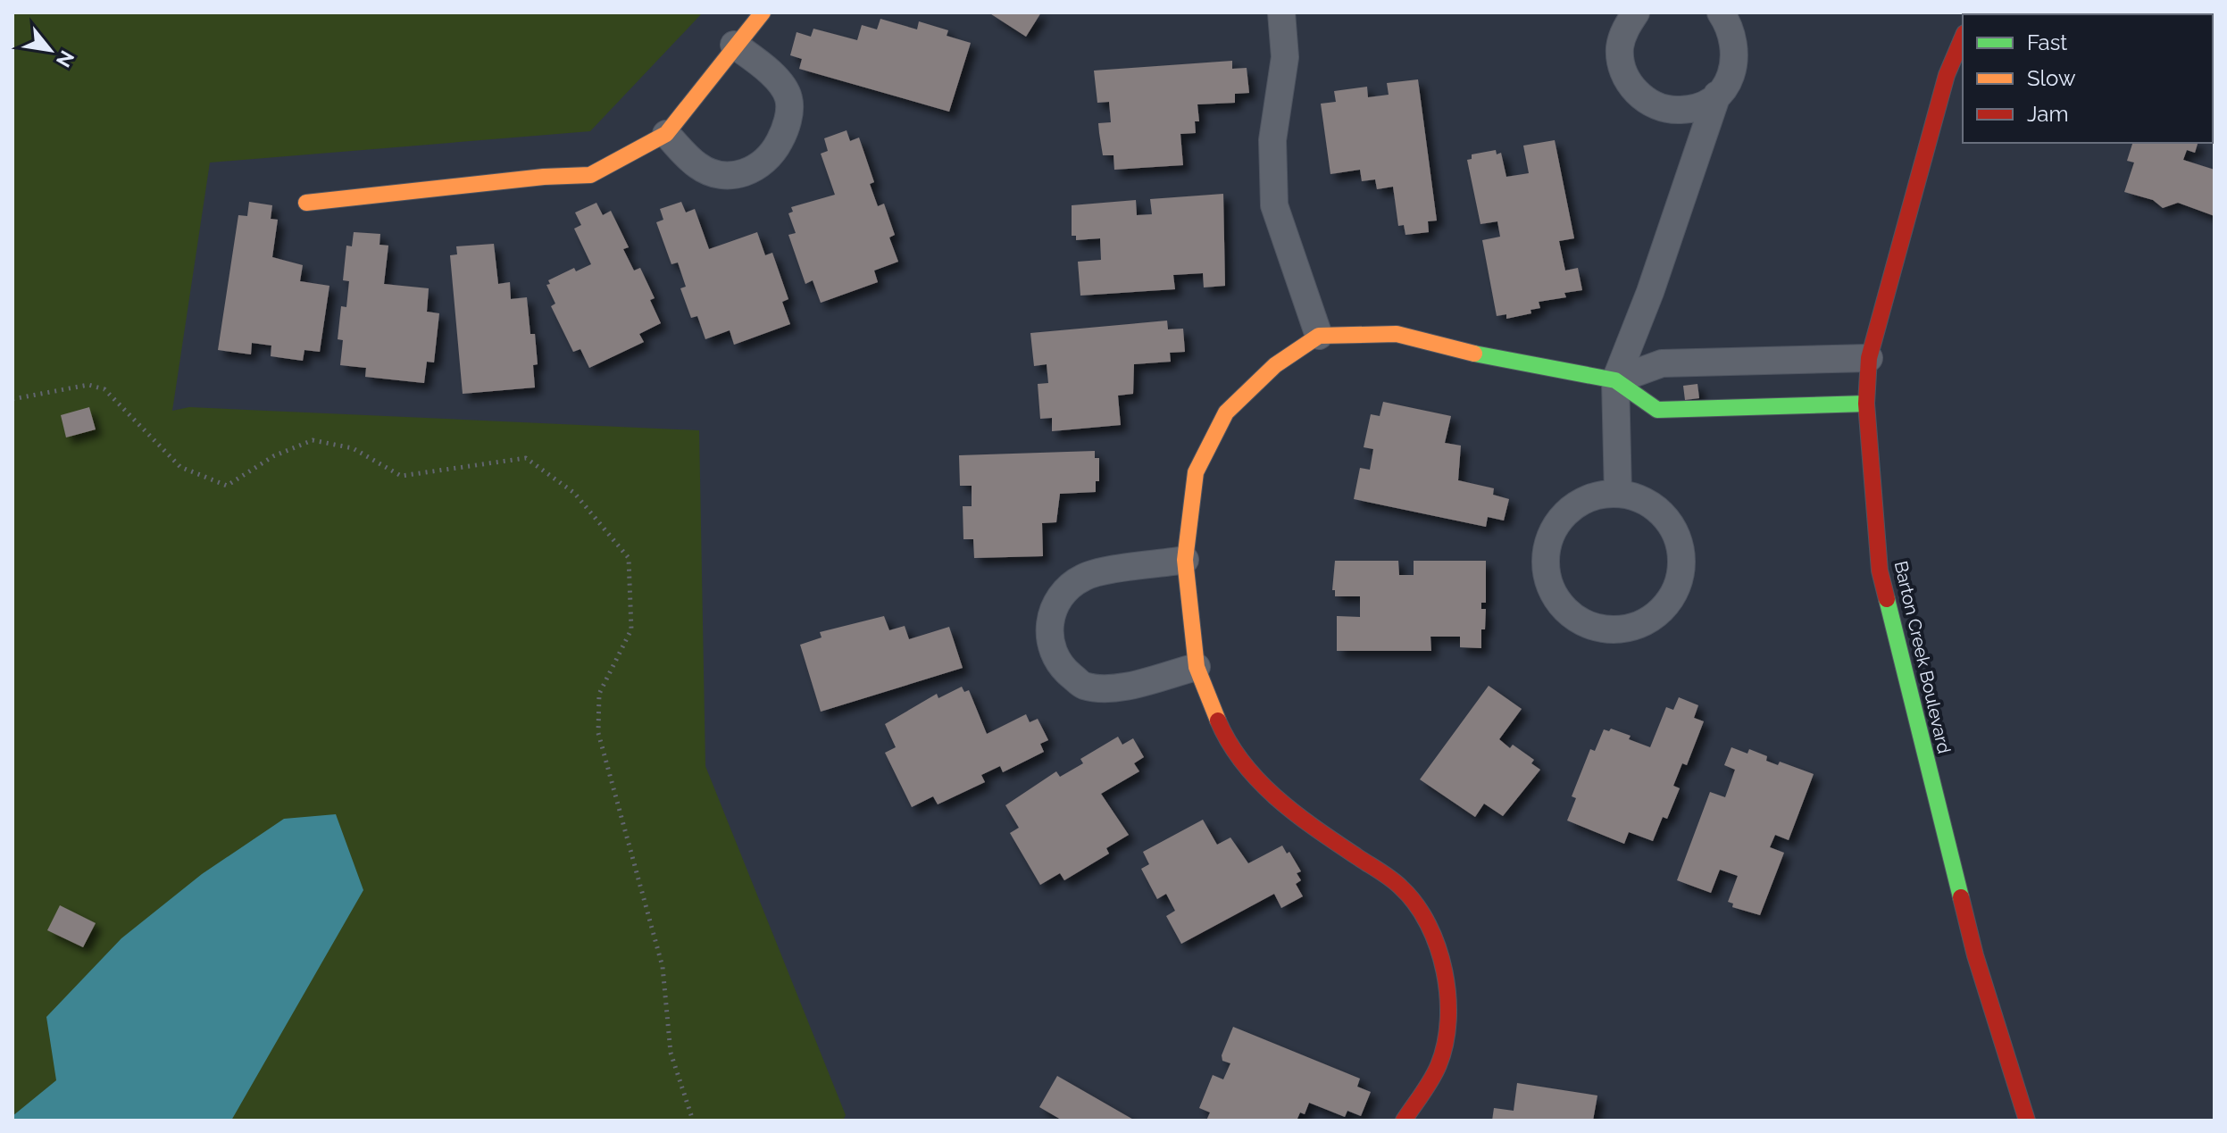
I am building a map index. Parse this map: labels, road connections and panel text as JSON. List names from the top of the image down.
{
  "streets": {
    "street": ["Barton Creek Boulevard"]
  },
  "legend": ["Fast", "Slow", "Jam"],
  "north": "bottom right"
}
